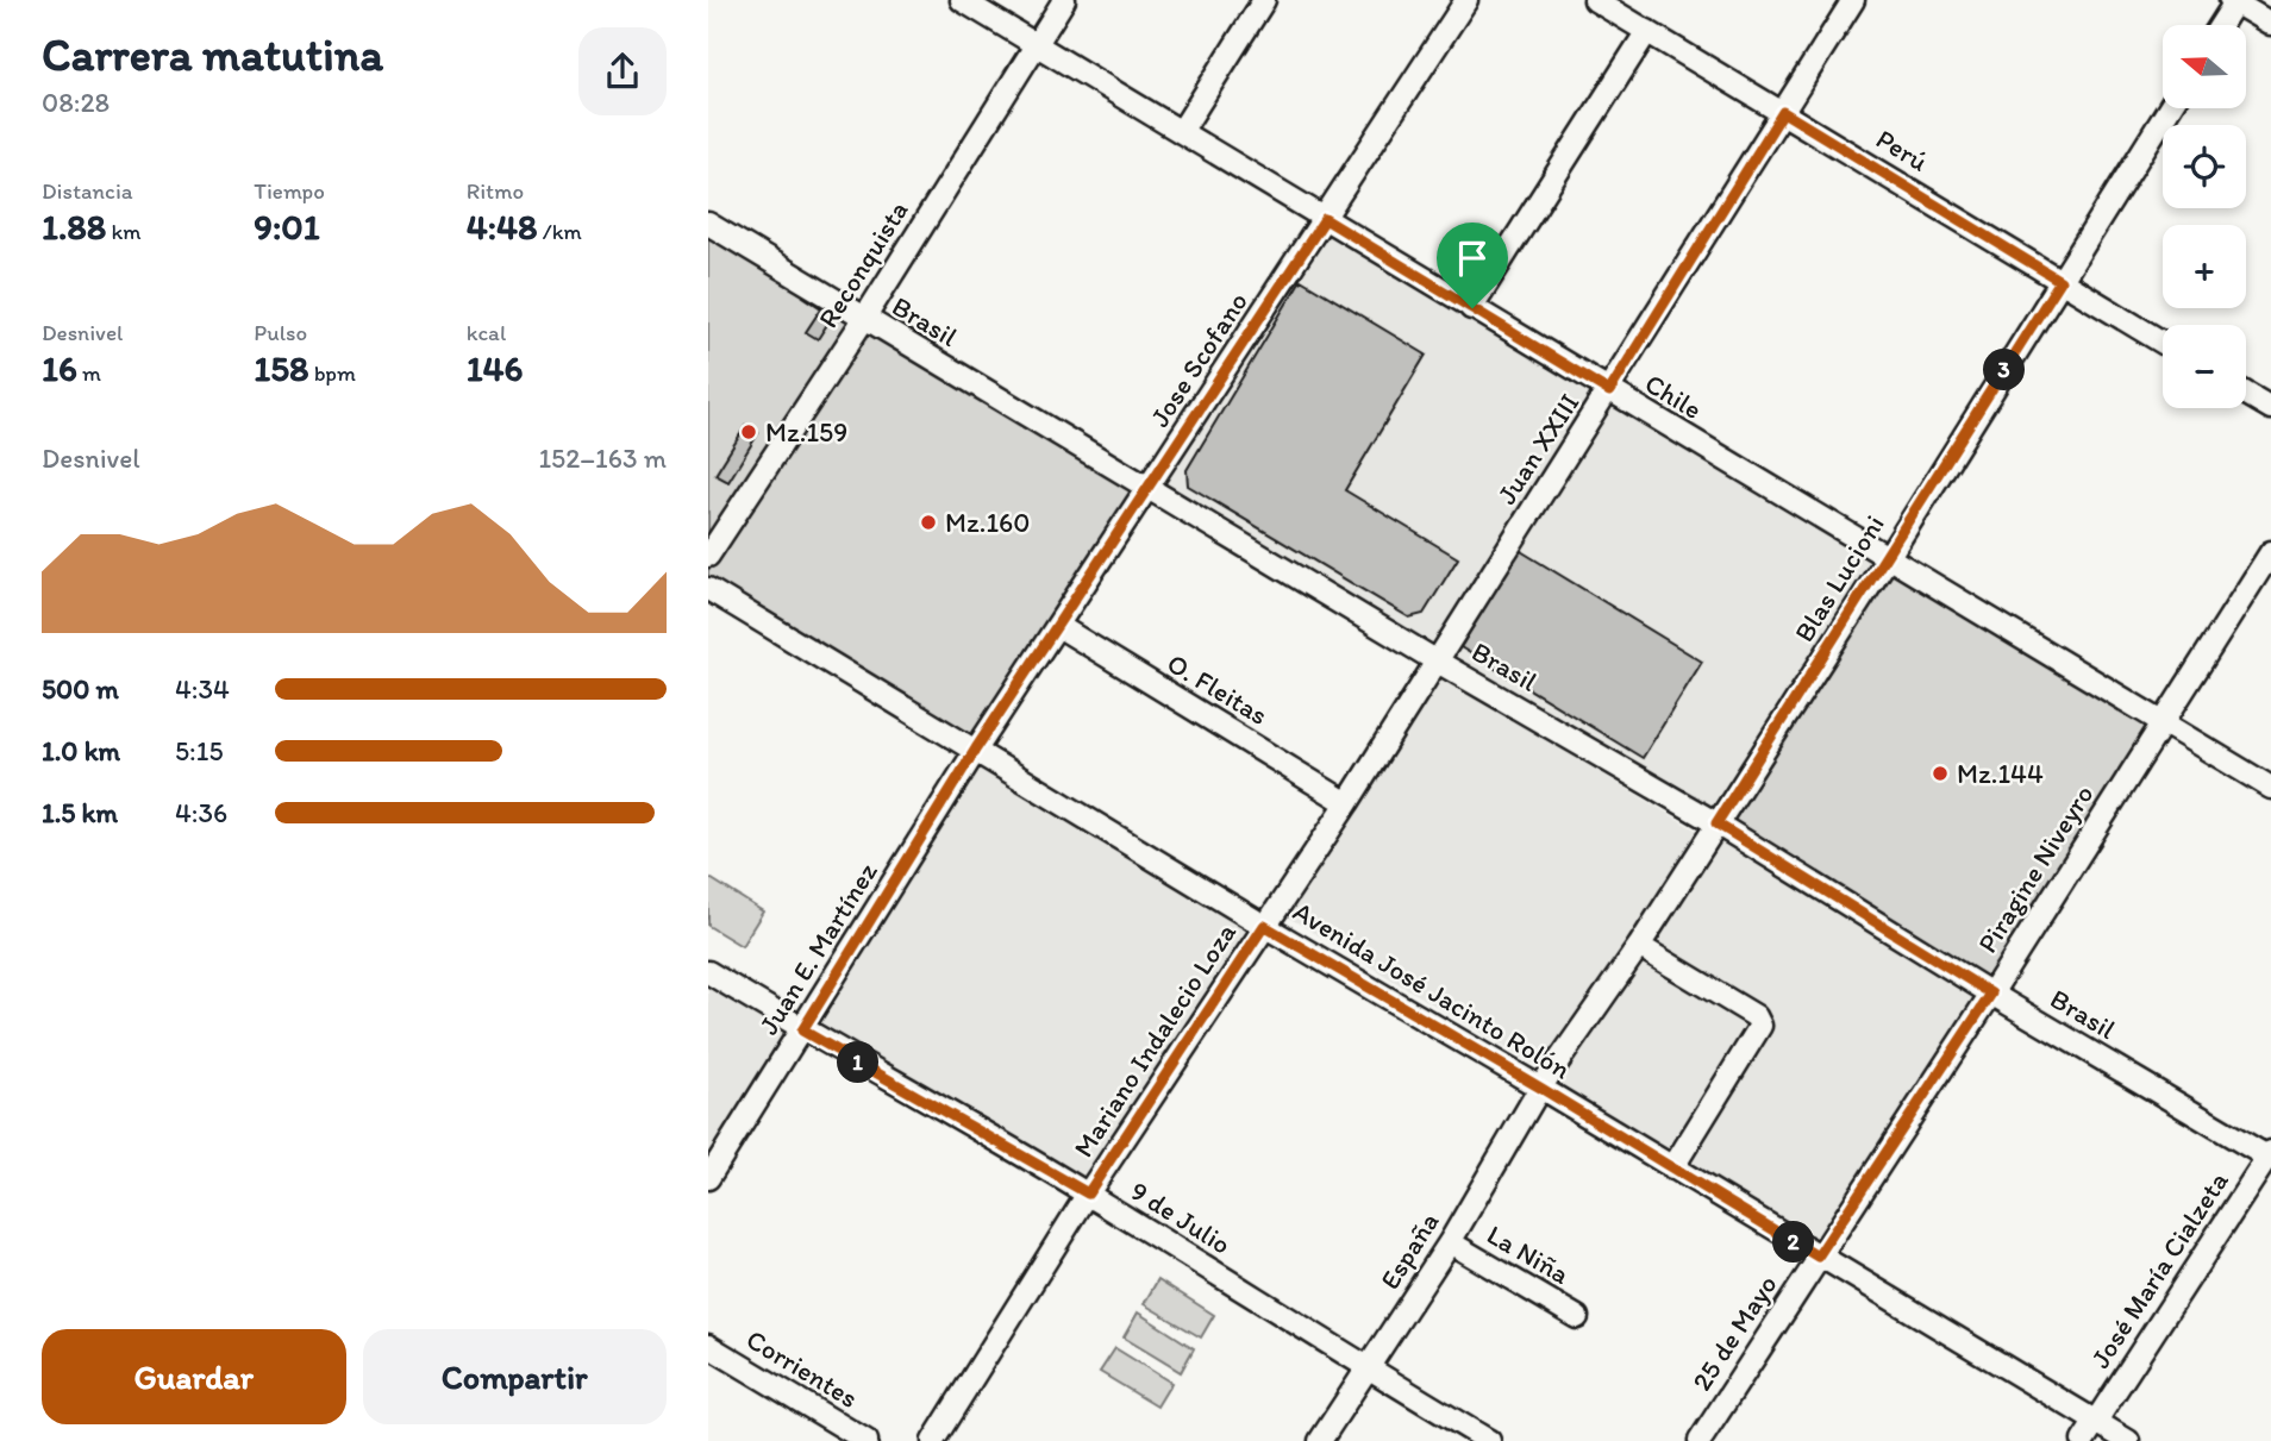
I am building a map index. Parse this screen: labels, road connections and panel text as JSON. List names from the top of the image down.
{
  "streets": {
    "street": [
      "Perú",
      "Reconquista",
      "Brasil",
      "Jose Scofano",
      "Chile",
      "Juan XXIII",
      "Blas Lucioni",
      "O. Fleitas",
      "Piragine Niveyro",
      "Juan E. Martínez",
      "Avenida José Jacinto Rolón",
      "Mariano Indalecio Loza",
      "9 de Julio",
      "España",
      "La Niña",
      "José María Cialzeta",
      "25 de Mayo",
      "Corrientes"
    ]
  },
  "crossings": [
    ["Perú", "Juan XXIII"],
    ["Perú", "Blas Lucioni"],
    ["Reconquista", "Brasil"],
    ["Reconquista", "Chile"],
    ["Brasil", "Jose Scofano"],
    ["Brasil", "Juan XXIII"],
    ["Brasil", "Blas Lucioni"],
    ["Brasil", "Piragine Niveyro"],
    ["Brasil", "José María Cialzeta"],
    ["Jose Scofano", "Chile"],
    ["Jose Scofano", "O. Fleitas"],
    ["Jose Scofano", "Juan E. Martínez"],
    ["Jose Scofano", "Avenida José Jacinto Rolón"],
    ["Chile", "Juan XXIII"],
    ["Chile", "Blas Lucioni"],
    ["Chile", "Piragine Niveyro"],
    ["Juan XXIII", "O. Fleitas"],
    ["Juan XXIII", "Avenida José Jacinto Rolón"],
    ["Juan XXIII", "Mariano Indalecio Loza"],
    ["Blas Lucioni", "Avenida José Jacinto Rolón"],
    ["Blas Lucioni", "España"],
    ["Piragine Niveyro", "Avenida José Jacinto Rolón"],
    ["Piragine Niveyro", "25 de Mayo"],
    ["Juan E. Martínez", "Avenida José Jacinto Rolón"],
    ["Juan E. Martínez", "9 de Julio"],
    ["Avenida José Jacinto Rolón", "Mariano Indalecio Loza"],
    ["Avenida José Jacinto Rolón", "España"],
    ["Avenida José Jacinto Rolón", "José María Cialzeta"],
    ["Avenida José Jacinto Rolón", "25 de Mayo"],
    ["Mariano Indalecio Loza", "9 de Julio"],
    ["9 de Julio", "España"],
    ["España", "La Niña"]
  ],
  "places": ["Mz.159", "Mz.160", "Mz.144"],
  "north": "left",
  "page": {
    "heading": ["Carrera matutina", "08:28"],
    "map_buttons": ["+", "−"],
    "stats": [
      ["Distancia", "1.88 km"],
      ["Tiempo", "9:01"],
      ["Ritmo", "4:48 /km"],
      ["Desnivel", "16 m"],
      ["Pulso", "158 bpm"],
      ["kcal", "146"]
    ],
    "pins": ["3", "1", "2"],
    "chart": ["Desnivel", "152–163 m"],
    "list": [
      {
        "name": "500 m",
        "note": "4:34"
      },
      {
        "name": "1.0 km",
        "note": "5:15"
      },
      {
        "name": "1.5 km",
        "note": "4:36"
      }
    ],
    "buttons": ["Guardar", "Compartir"]
  }
}
